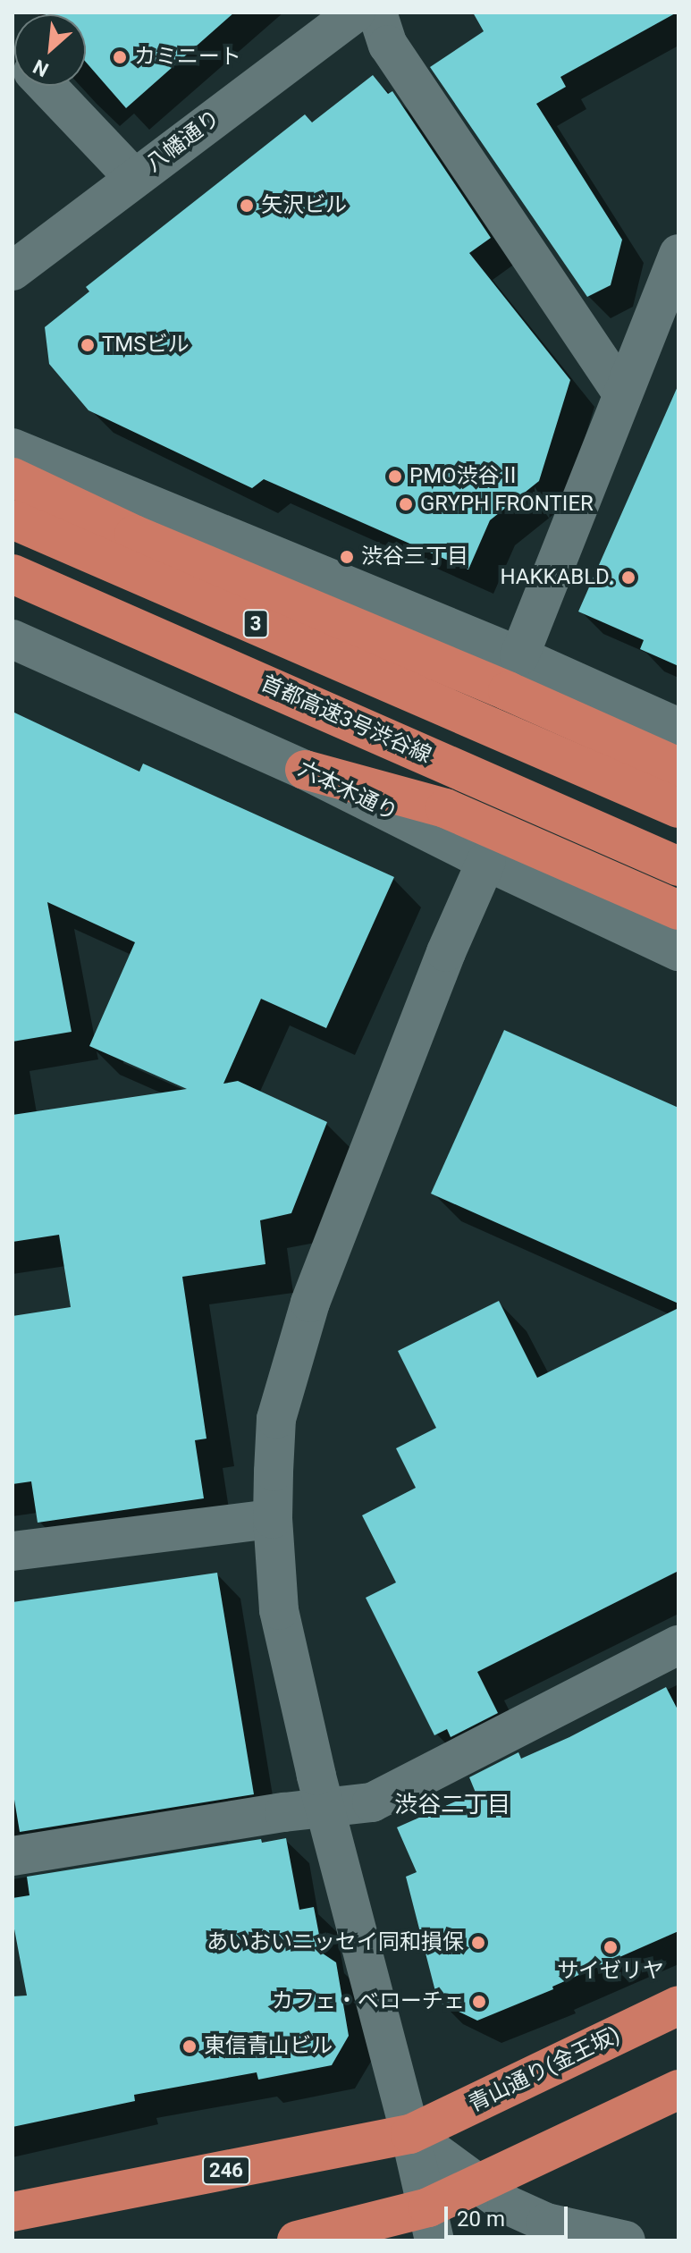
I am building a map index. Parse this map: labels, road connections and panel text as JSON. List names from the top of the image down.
{
  "streets": {
    "highway": [
      "3",
      "首都高速3号渋谷線",
      "青山通り(金王坂)",
      "246"
    ],
    "street": ["八幡通り", "六本木通り"]
  },
  "crossings": [
    ["青山通り(金王坂)", "246"]
  ],
  "districts": ["渋谷二丁目"],
  "places": [
    "カミニート",
    "矢沢ビル",
    "TMSビル",
    "PMO渋谷Ⅱ",
    "GRYPH FRONTIER",
    "渋谷三丁目",
    "HAKKABLD.",
    "あいおいニッセイ同和損保",
    "サイゼリヤ",
    "カフェ・ベローチェ",
    "東信青山ビル"
  ],
  "scale_bar": "20 m",
  "north": "bottom left"
}
